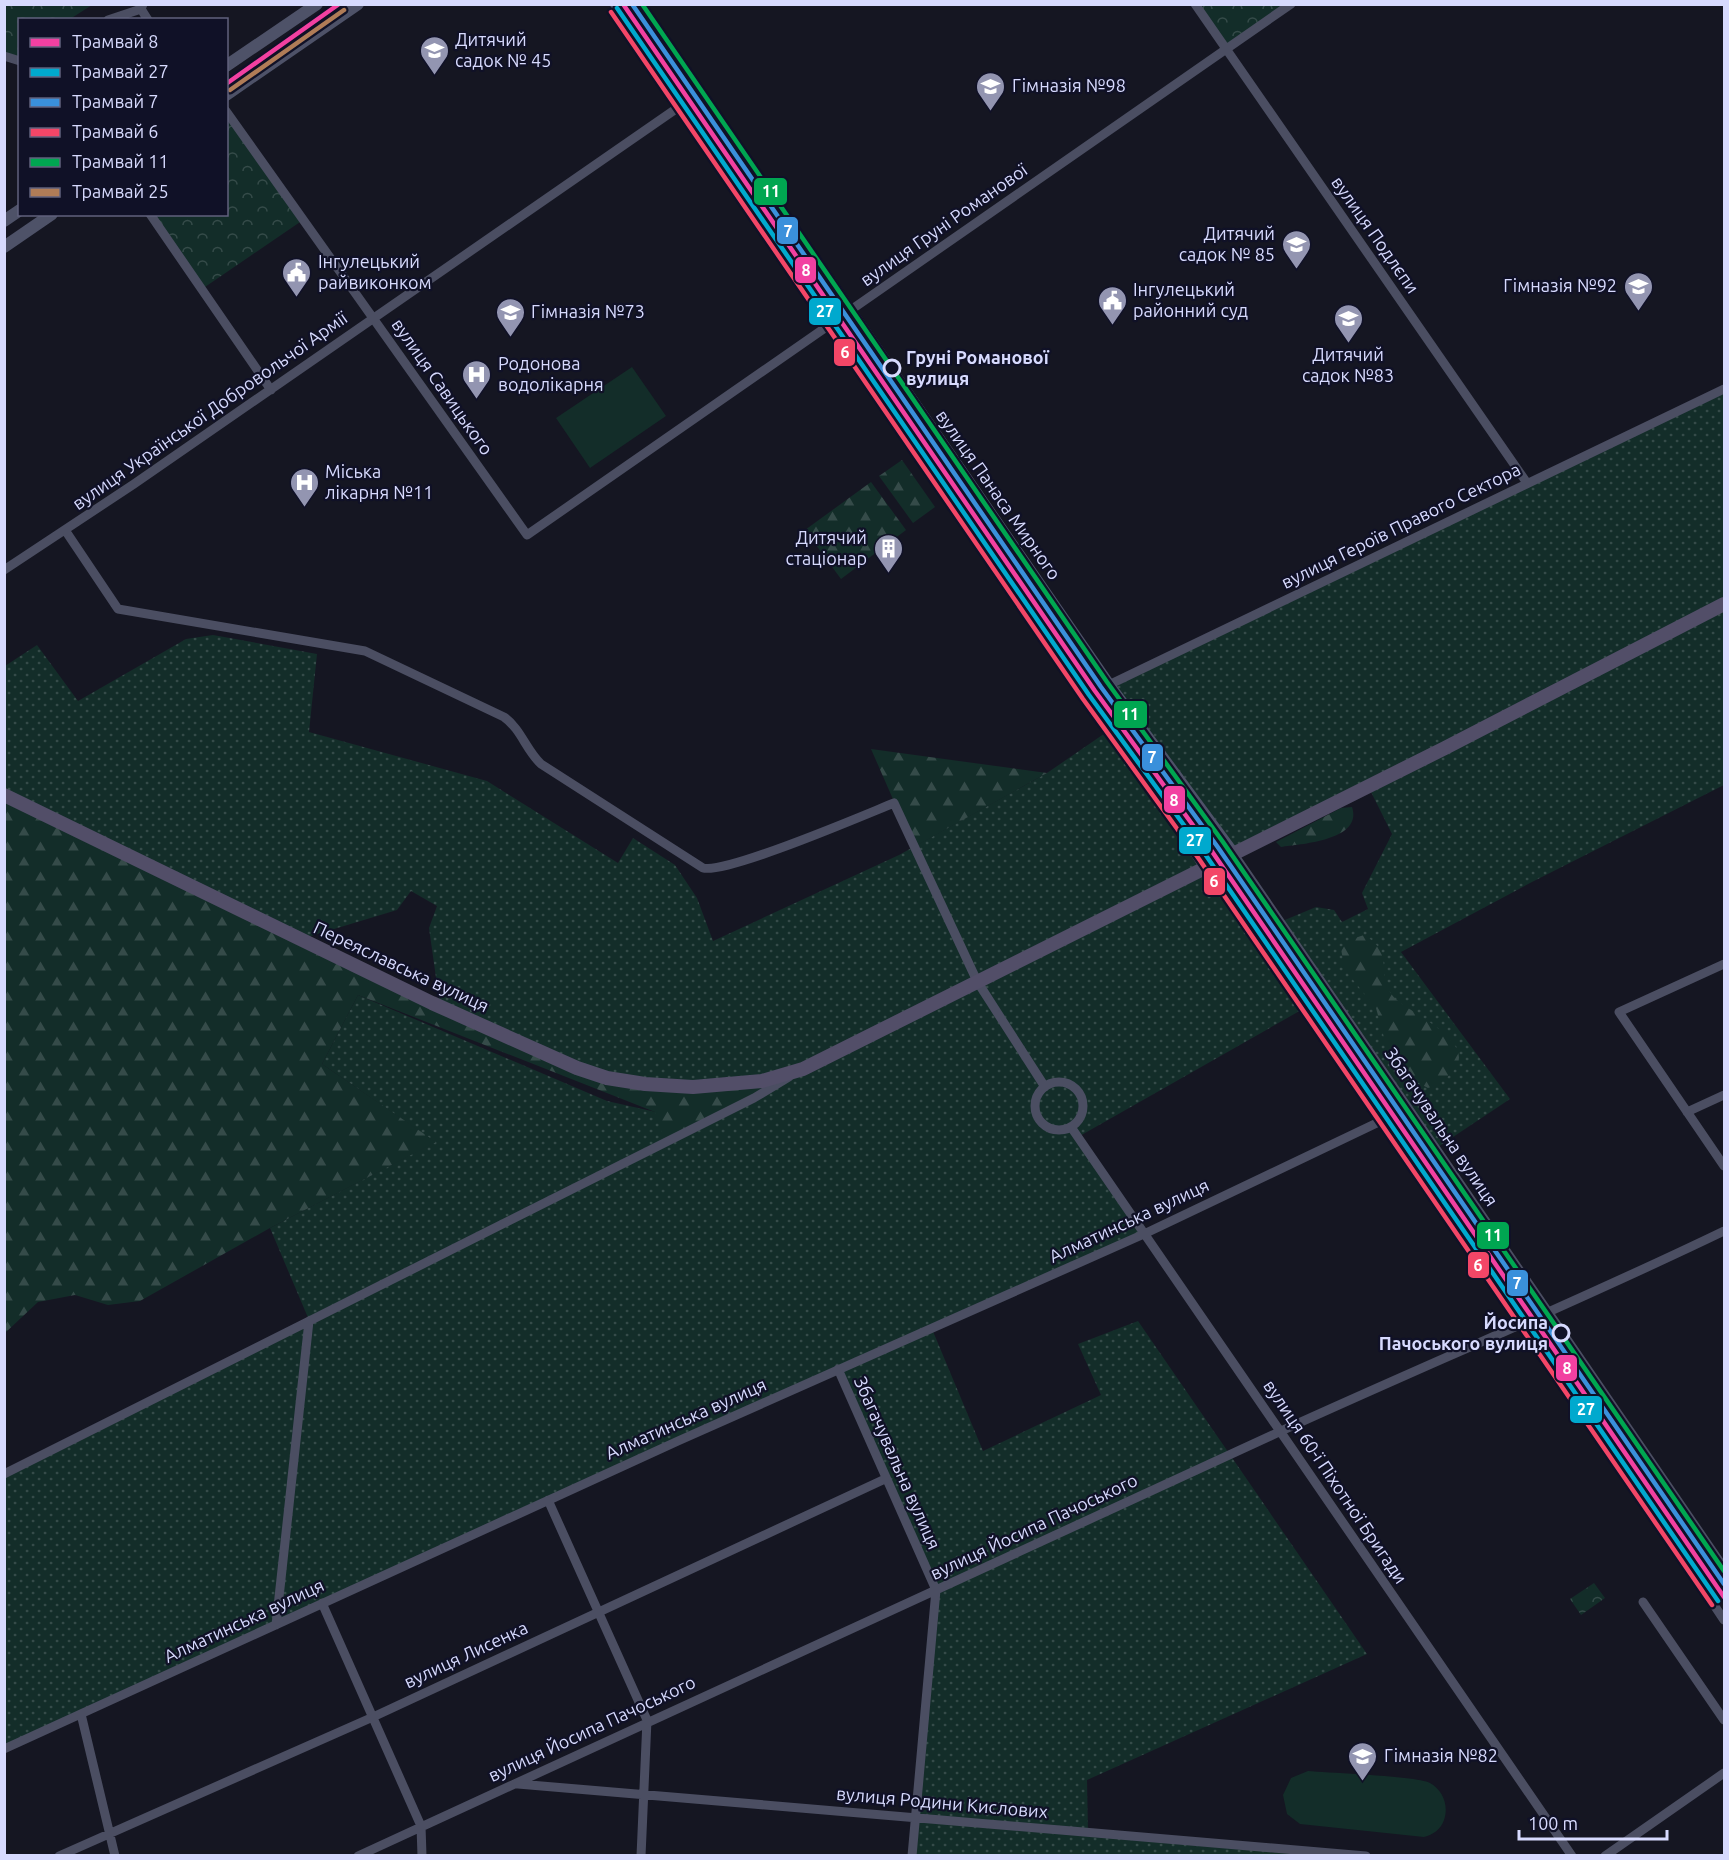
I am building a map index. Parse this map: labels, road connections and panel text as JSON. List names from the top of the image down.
{
  "streets": {
    "main road": ["вулиця Панаса Мирного", "Переяславська вулиця"],
    "street": [
      "вулиця Груні Романової",
      "вулиця Подлєпи",
      "вулиця Савицького",
      "вулиця Української Добровольчої Армії",
      "вулиця Героїв Правого Сектора",
      "Збагачувальна вулиця",
      "Алматинська вулиця",
      "вулиця 60-ї Піхотної Бригади",
      "вулиця Йосипа Пачоського",
      "вулиця Лисенка",
      "вулиця Родини Кислових"
    ]
  },
  "crossings": [
    ["вулиця Груні Романової", "вулиця Подлєпи"],
    ["вулиця Груні Романової", "вулиця Савицького"],
    ["вулиця Груні Романової", "вулиця Панаса Мирного"],
    ["вулиця Подлєпи", "вулиця Героїв Правого Сектора"],
    ["вулиця Савицького", "вулиця Української Добровольчої Армії"],
    ["вулиця Української Добровольчої Армії", "вулиця Панаса Мирного"],
    ["вулиця Панаса Мирного", "вулиця Героїв Правого Сектора"],
    ["вулиця Панаса Мирного", "Переяславська вулиця"],
    ["вулиця Панаса Мирного", "Збагачувальна вулиця"],
    ["Переяславська вулиця", "Збагачувальна вулиця"],
    ["Збагачувальна вулиця", "Алматинська вулиця"],
    ["Збагачувальна вулиця", "вулиця Йосипа Пачоського"],
    ["Збагачувальна вулиця", "вулиця Лисенка"],
    ["Збагачувальна вулиця", "вулиця Родини Кислових"],
    ["Алматинська вулиця", "вулиця 60-ї Піхотної Бригади"],
    ["вулиця 60-ї Піхотної Бригади", "вулиця Йосипа Пачоського"],
    ["вулиця Йосипа Пачоського", "вулиця Родини Кислових"]
  ],
  "places": {
    "school or university": [
      "Дитячий садок № 45",
      "Гімназія №98",
      "Дитячий садок № 85",
      "Гімназія №92",
      "Гімназія №73",
      "Дитячий садок №83",
      "Гімназія №82"
    ],
    "public building": ["Інгулецький райвиконком", "Інгулецький районний суд"],
    "other": ["Груні Романової вулиця", "Йосипа Пачоського вулиця"],
    "hospital": ["Родонова водолікарня", "Міська лікарня №11"],
    "building": ["Дитячий стаціонар"]
  },
  "lines": [
    "tram line 8",
    "tram line 7",
    "tram line 11",
    "tram line 27",
    "tram line 25",
    "tram line 6"
  ],
  "legend": [
    "Трамвай 8",
    "Трамвай 27",
    "Трамвай 7",
    "Трамвай 6",
    "Трамвай 11",
    "Трамвай 25"
  ],
  "scale_bar": "100 m"
}
